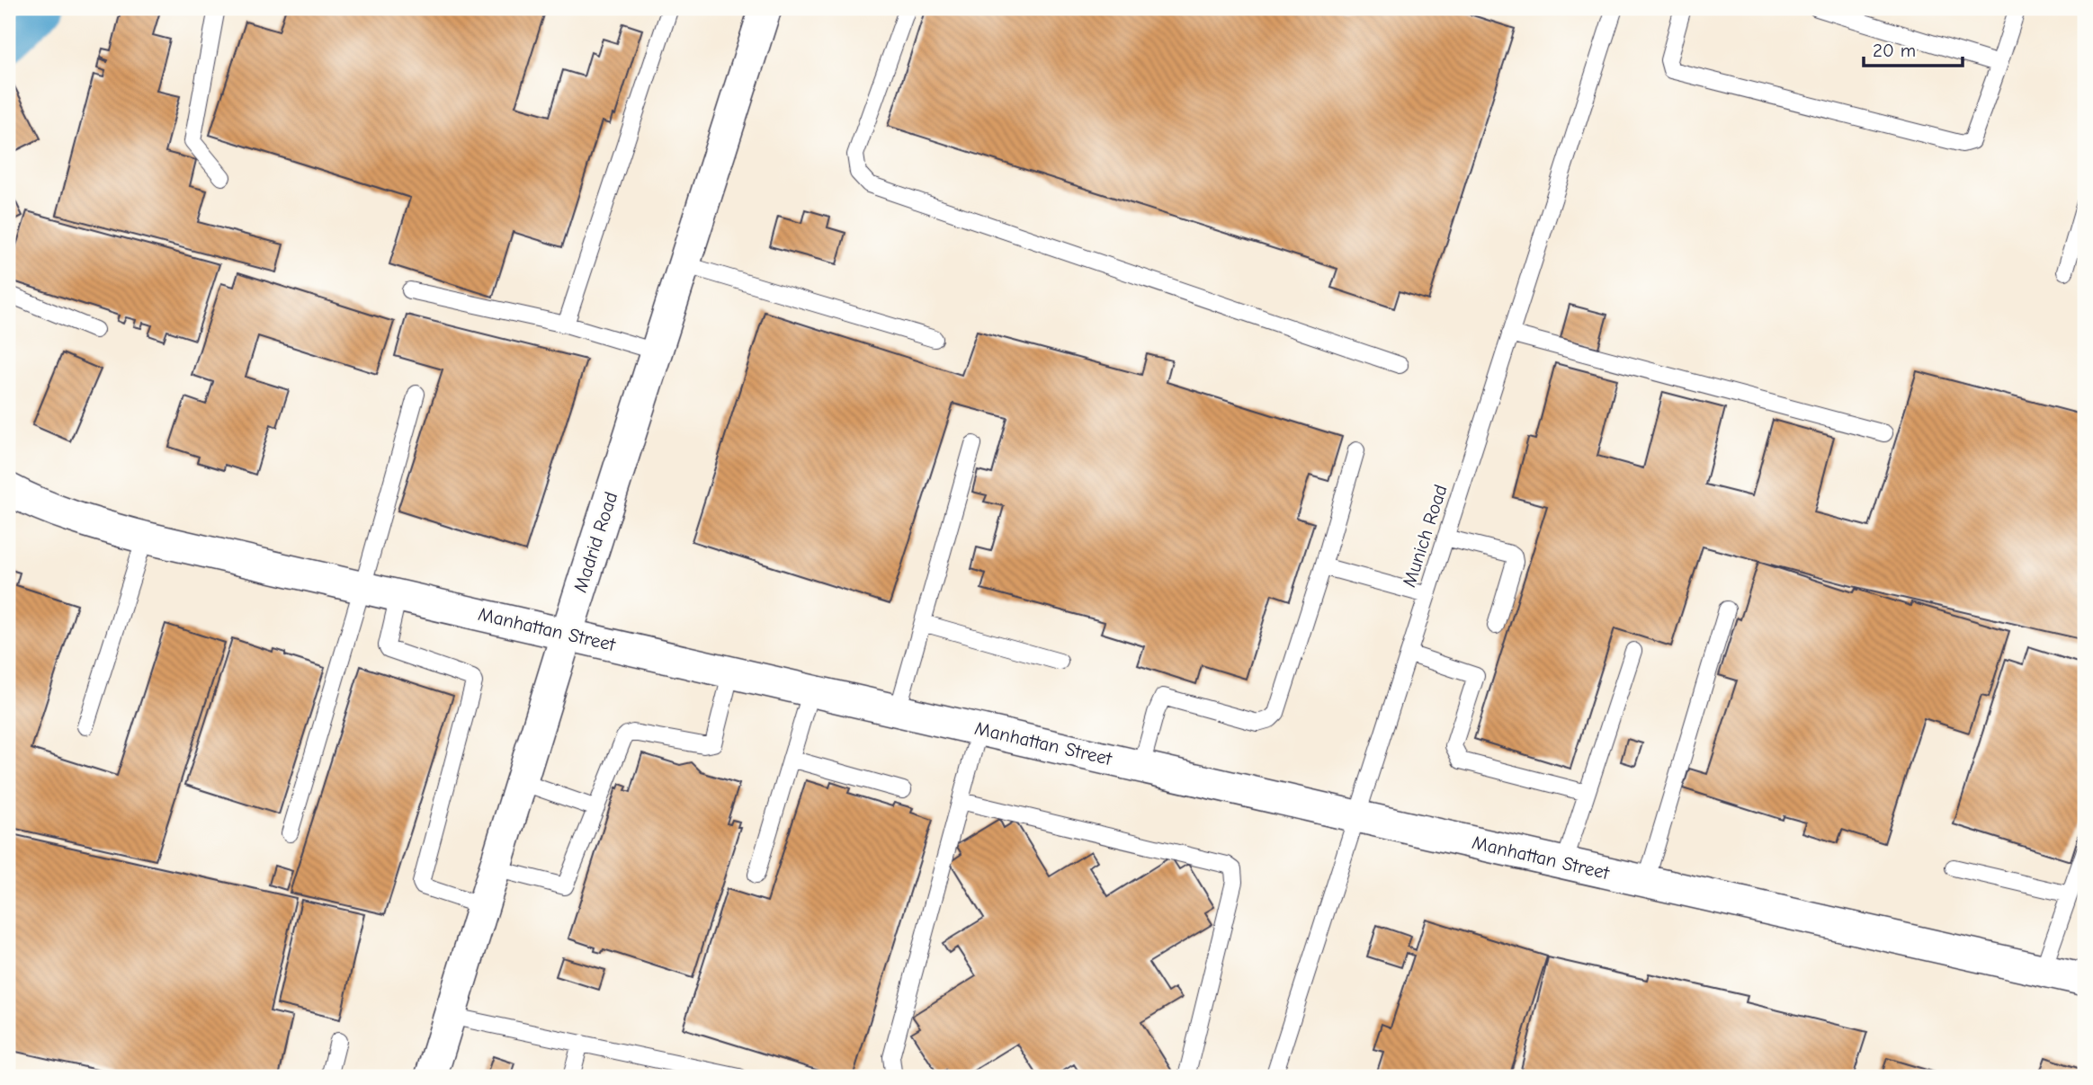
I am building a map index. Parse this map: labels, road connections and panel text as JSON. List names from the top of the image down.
{
  "streets": {
    "street": ["Madrid Road", "Manhattan Street"],
    "lane": ["Munich Road"]
  },
  "crossings": [
    ["Munich Road", "Manhattan Street"],
    ["Madrid Road", "Manhattan Street"]
  ],
  "scale_bar": "20 m"
}
